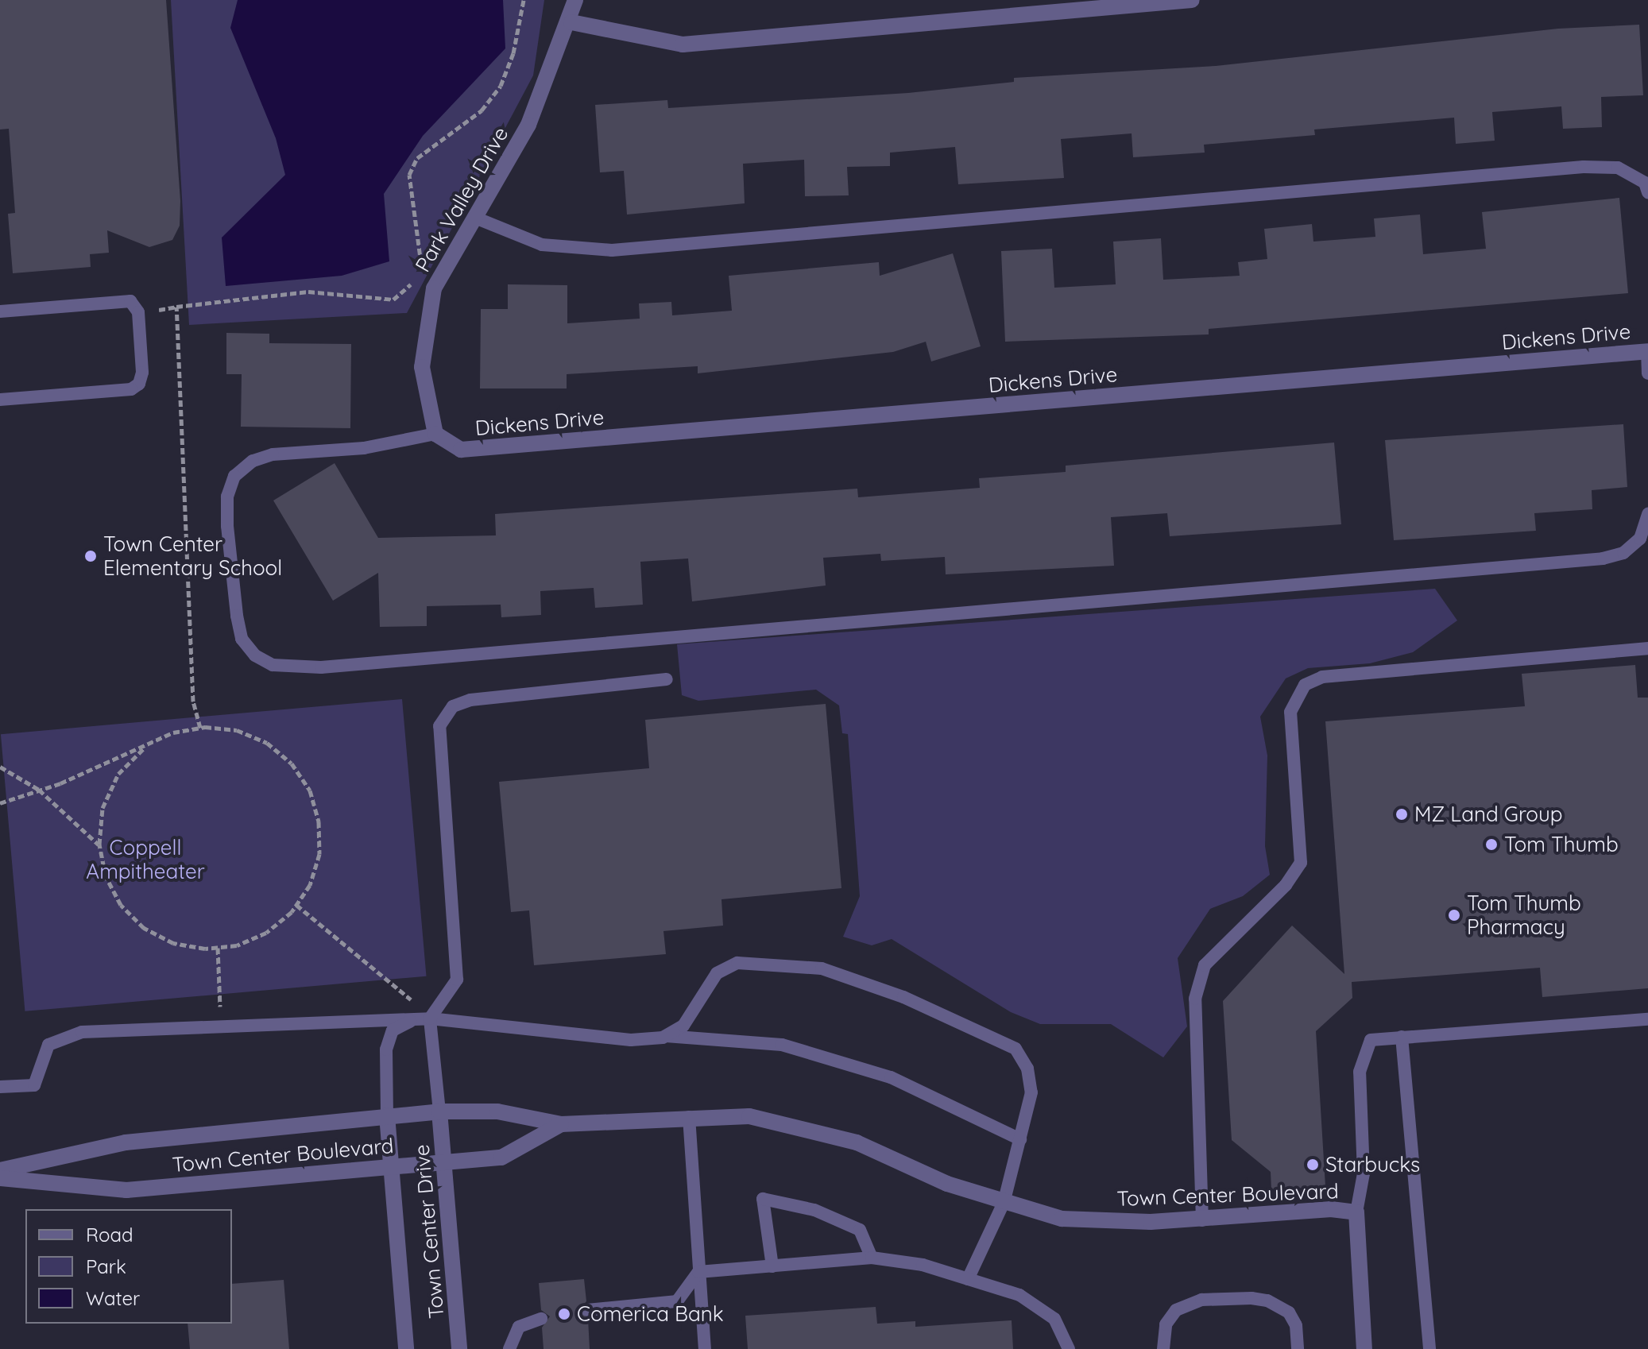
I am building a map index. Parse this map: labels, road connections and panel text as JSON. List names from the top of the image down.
{
  "streets": {
    "street": [
      "Park Valley Drive",
      "Dickens Drive",
      "Town Center Boulevard",
      "Town Center Drive"
    ]
  },
  "crossings": [
    ["Park Valley Drive", "Dickens Drive"],
    ["Town Center Boulevard", "Town Center Drive"]
  ],
  "parks": ["Coppell Ampitheater"],
  "places": [
    "Town Center Elementary School",
    "MZ Land Group",
    "Tom Thumb",
    "Tom Thumb Pharmacy",
    "Starbucks",
    "Comerica Bank"
  ],
  "legend": ["Road", "Park", "Water"]
}
